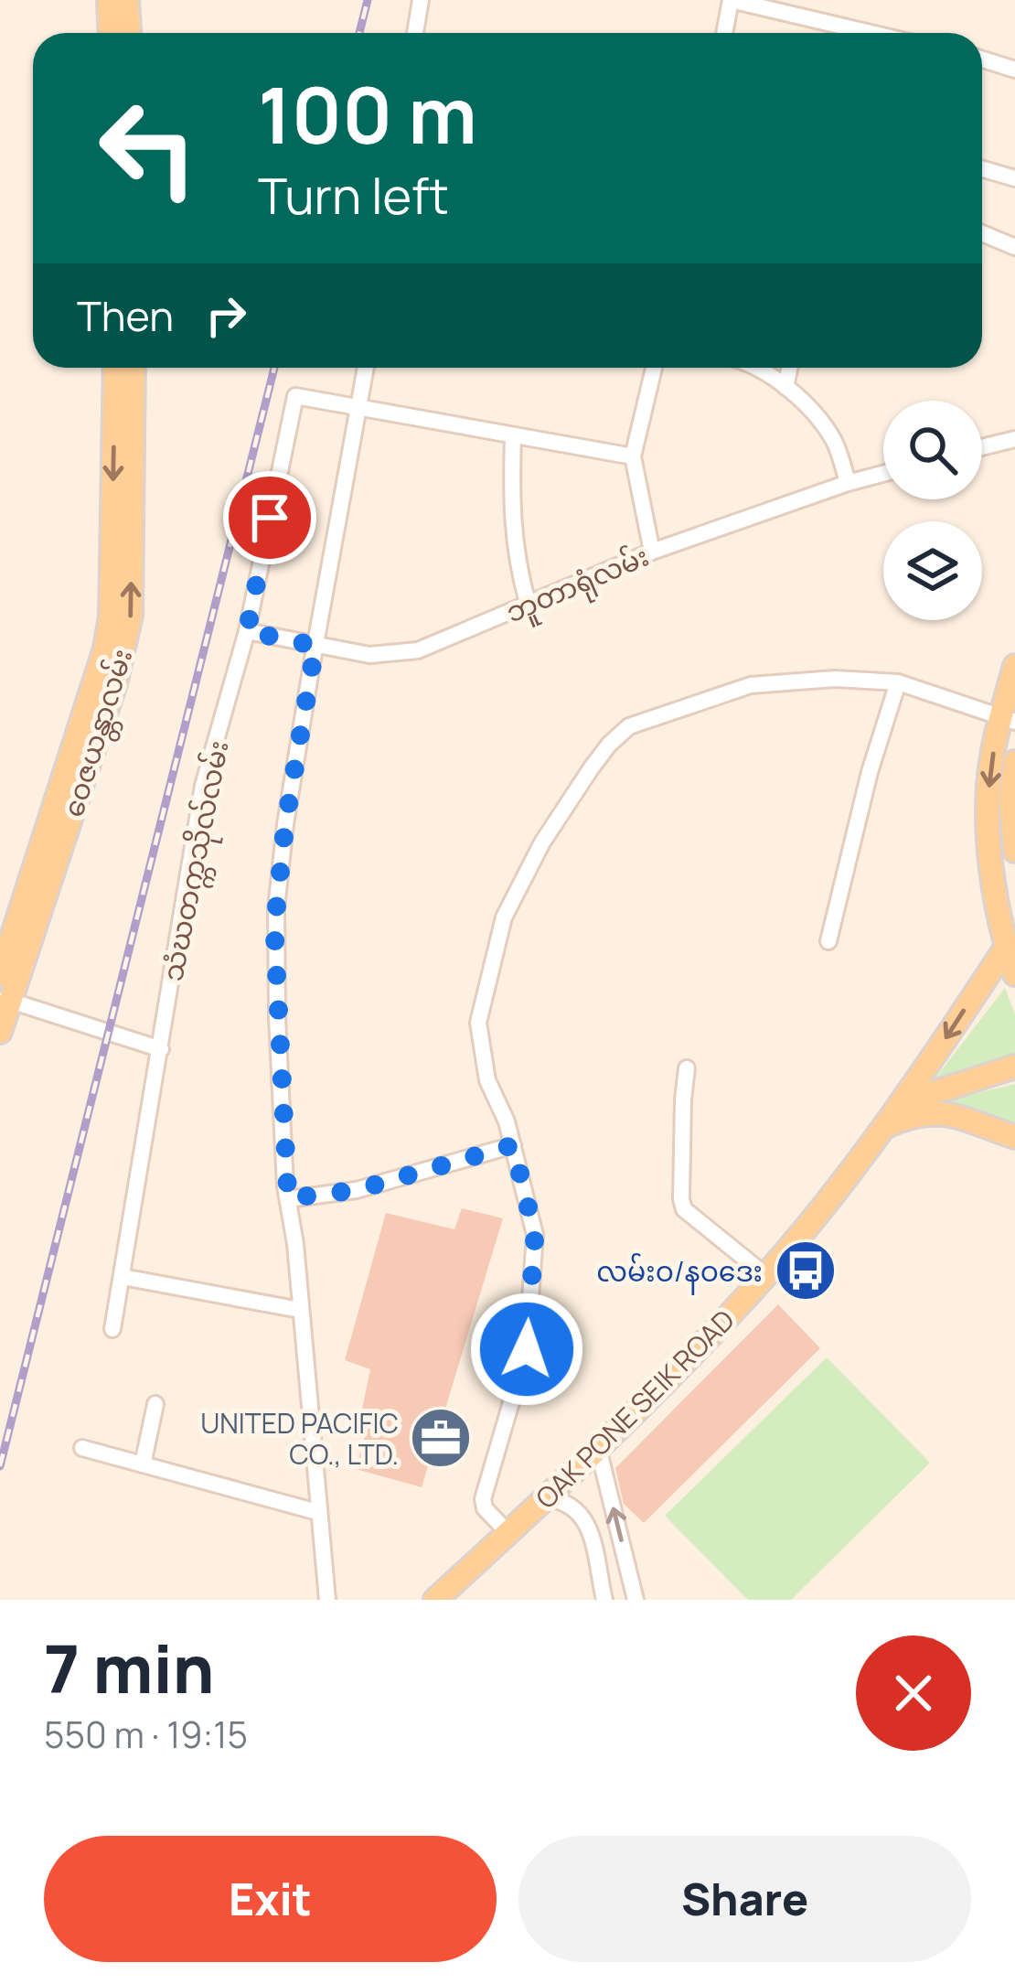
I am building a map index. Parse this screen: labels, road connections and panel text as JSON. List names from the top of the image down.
{
  "streets": {
    "main road": ["ဝေဇယန္တာလမ်း", "OAK PONE SEIK ROAD"],
    "street": ["ဘူတာရုံလမ်း", "သံဃတက္ကသိုလ်လမ်း"]
  },
  "crossings": [
    ["ဘူတာရုံလမ်း", "သံဃတက္ကသိုလ်လမ်း"]
  ],
  "places": {
    "bus stop": ["လမ်းဝ/နဝဒေး"],
    "office": ["UNITED PACIFIC CO., LTD."]
  },
  "page": {
    "turn": ["100 m", "Turn left"],
    "then": "Then",
    "heading": ["7 min", "550 m · 19:15"],
    "buttons": ["Exit", "Share"]
  }
}
